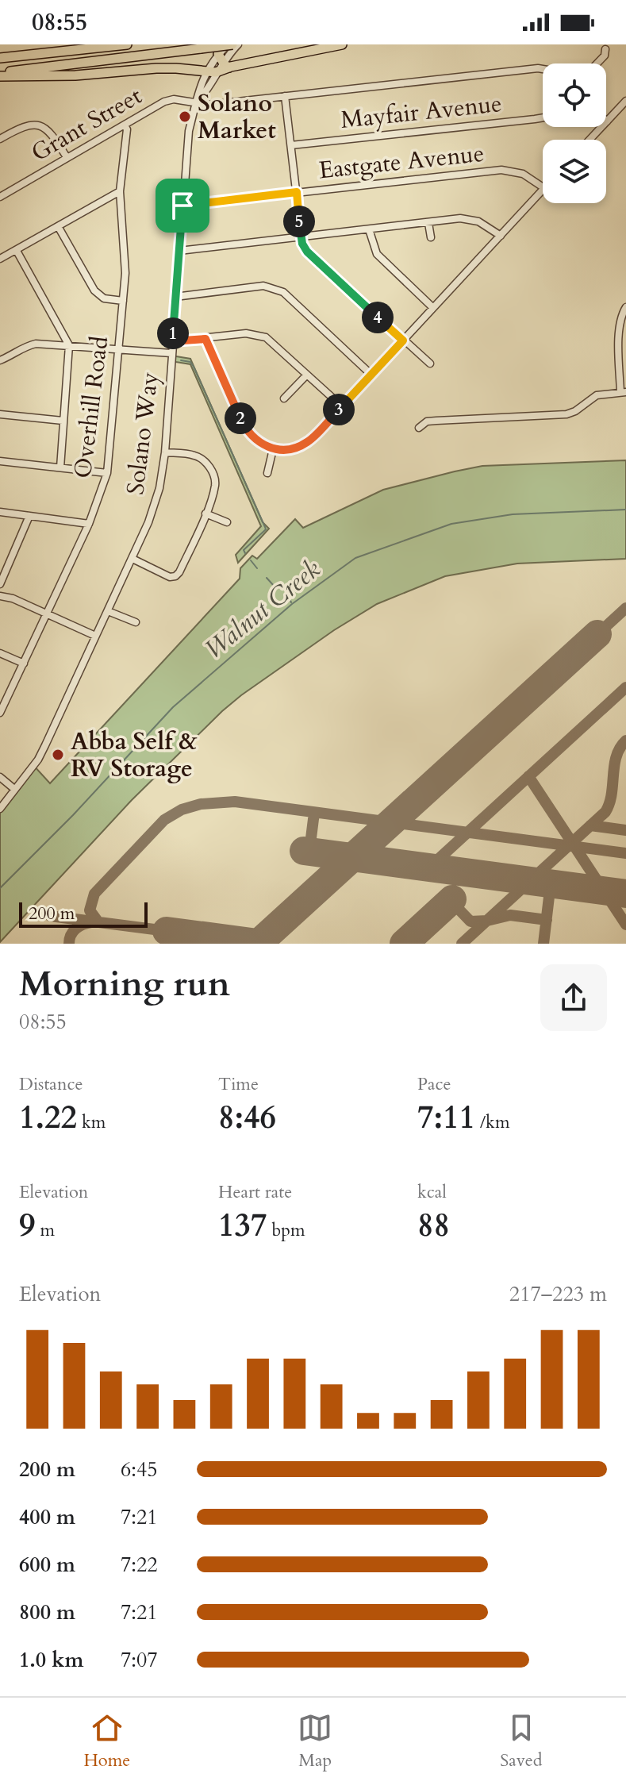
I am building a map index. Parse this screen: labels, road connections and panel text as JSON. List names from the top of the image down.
{
  "streets": {
    "street": [
      "Mayfair Avenue",
      "Grant Street",
      "Eastgate Avenue",
      "Overhill Road",
      "Solano Way"
    ]
  },
  "crossings": [
    ["Grant Street", "Overhill Road"],
    ["Grant Street", "Solano Way"],
    ["Eastgate Avenue", "Solano Way"]
  ],
  "water": ["Walnut Creek"],
  "places": ["Solano Market", "Abba Self & RV Storage"],
  "scale_bar": "200 m",
  "page": {
    "status": "08:55",
    "pins": [
      "5",
      "4",
      "1",
      "3",
      "2"
    ],
    "scale": "200 m",
    "heading": ["Morning run", "08:55"],
    "stats": [
      ["Distance", "1.22 km"],
      ["Time", "8:46"],
      ["Pace", "7:11 /km"],
      ["Elevation", "9 m"],
      ["Heart rate", "137 bpm"],
      ["kcal", "88"]
    ],
    "chart": ["Elevation", "217–223 m"],
    "list": [
      {
        "name": "200 m",
        "note": "6:45"
      },
      {
        "name": "400 m",
        "note": "7:21"
      },
      {
        "name": "600 m",
        "note": "7:22"
      },
      {
        "name": "800 m",
        "note": "7:21"
      },
      {
        "name": "1.0 km",
        "note": "7:07"
      }
    ],
    "tabs": ["Home", "Map", "Saved"]
  }
}
